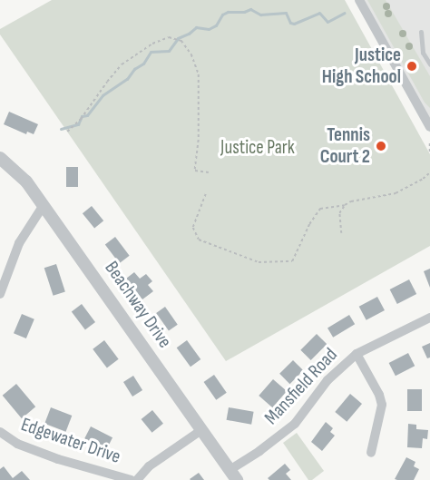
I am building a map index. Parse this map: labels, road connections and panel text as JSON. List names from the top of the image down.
{
  "streets": {
    "street": ["Beachway Drive", "Mansfield Road", "Edgewater Drive"]
  },
  "crossings": [
    ["Beachway Drive", "Mansfield Road"]
  ],
  "parks": ["Justice Park"],
  "places": ["Justice High School", "Tennis Court 2"]
}
